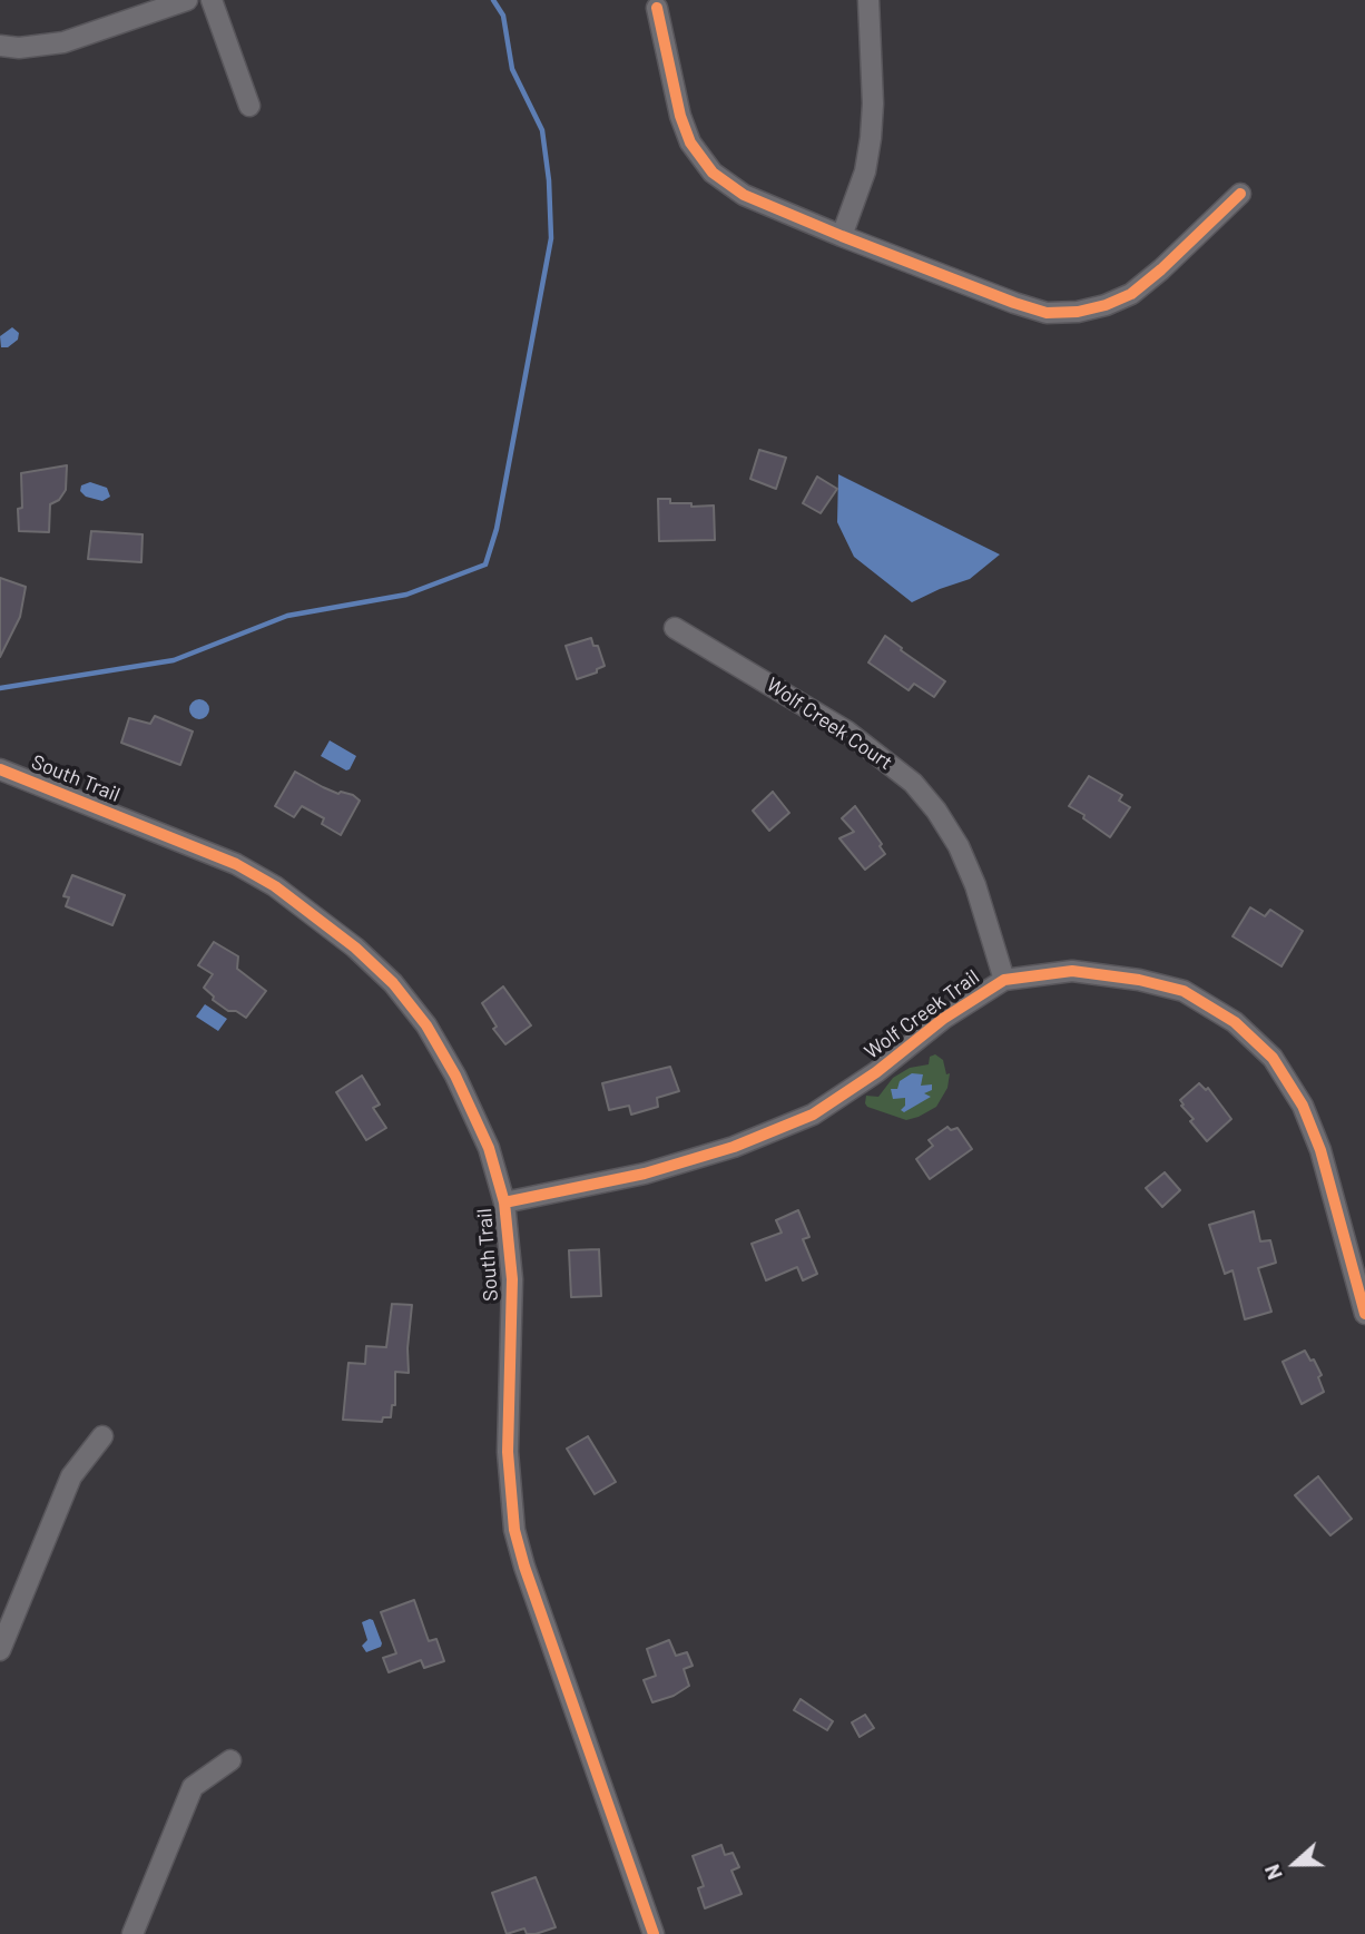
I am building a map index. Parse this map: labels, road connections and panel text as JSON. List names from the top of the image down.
{
  "streets": {
    "street": ["Wolf Creek Court", "South Trail", "Wolf Creek Trail"]
  },
  "crossings": [
    ["Wolf Creek Court", "Wolf Creek Trail"],
    ["South Trail", "Wolf Creek Trail"]
  ],
  "north": "left"
}
